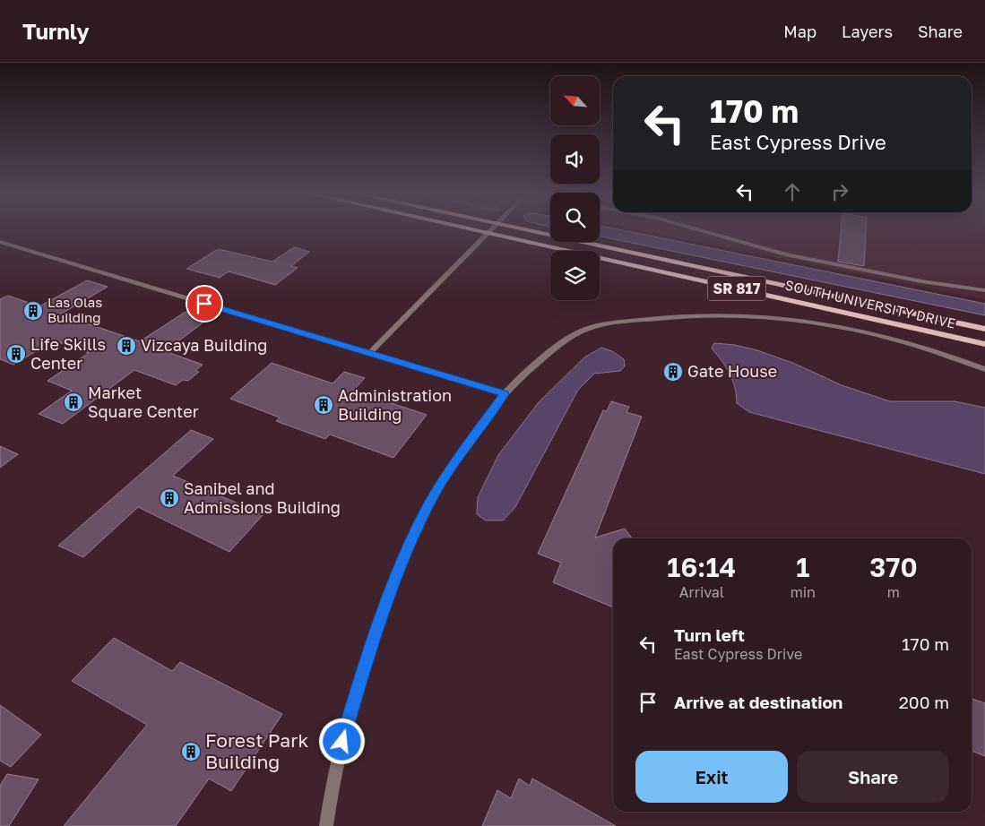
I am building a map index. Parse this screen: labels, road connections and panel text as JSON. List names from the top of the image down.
{
  "streets": {
    "main road": ["SR 817", "SOUTH UNIVERSITY DRIVE"]
  },
  "places": {
    "building": [
      "Las Olas Building",
      "Vizcaya Building",
      "Life Skills Center",
      "Gate House",
      "Market Square Center",
      "Administration Building",
      "Sanibel and Admissions Building",
      "Forest Park Building"
    ]
  },
  "north": "top left",
  "page": {
    "header": "Turnly",
    "nav": ["Map", "Layers", "Share"],
    "turn": ["170 m", "East Cypress Drive"],
    "eta": [
      "16:14",
      "Arrival",
      "1",
      "min",
      "370",
      "m"
    ],
    "list": [
      {
        "name": "Turn left",
        "note": "East Cypress Drive",
        "value": "170 m"
      },
      {
        "name": "Arrive at destination",
        "value": "200 m"
      }
    ],
    "buttons": ["Exit", "Share"]
  }
}
